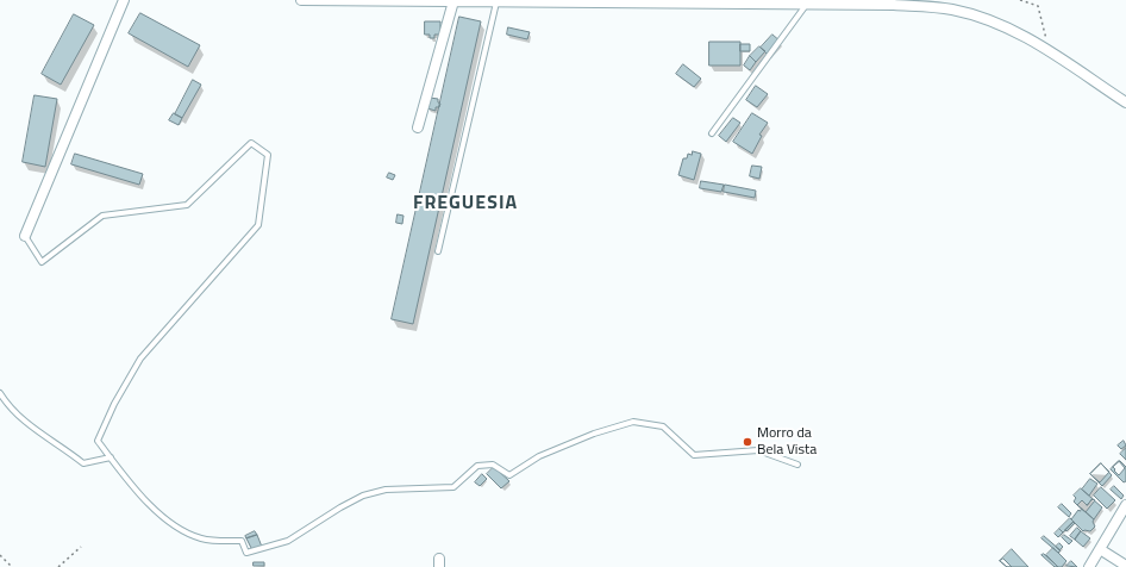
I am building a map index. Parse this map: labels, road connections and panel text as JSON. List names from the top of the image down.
{
  "districts": ["FREGUESIA"],
  "places": ["Morro da Bela Vista"]
}
